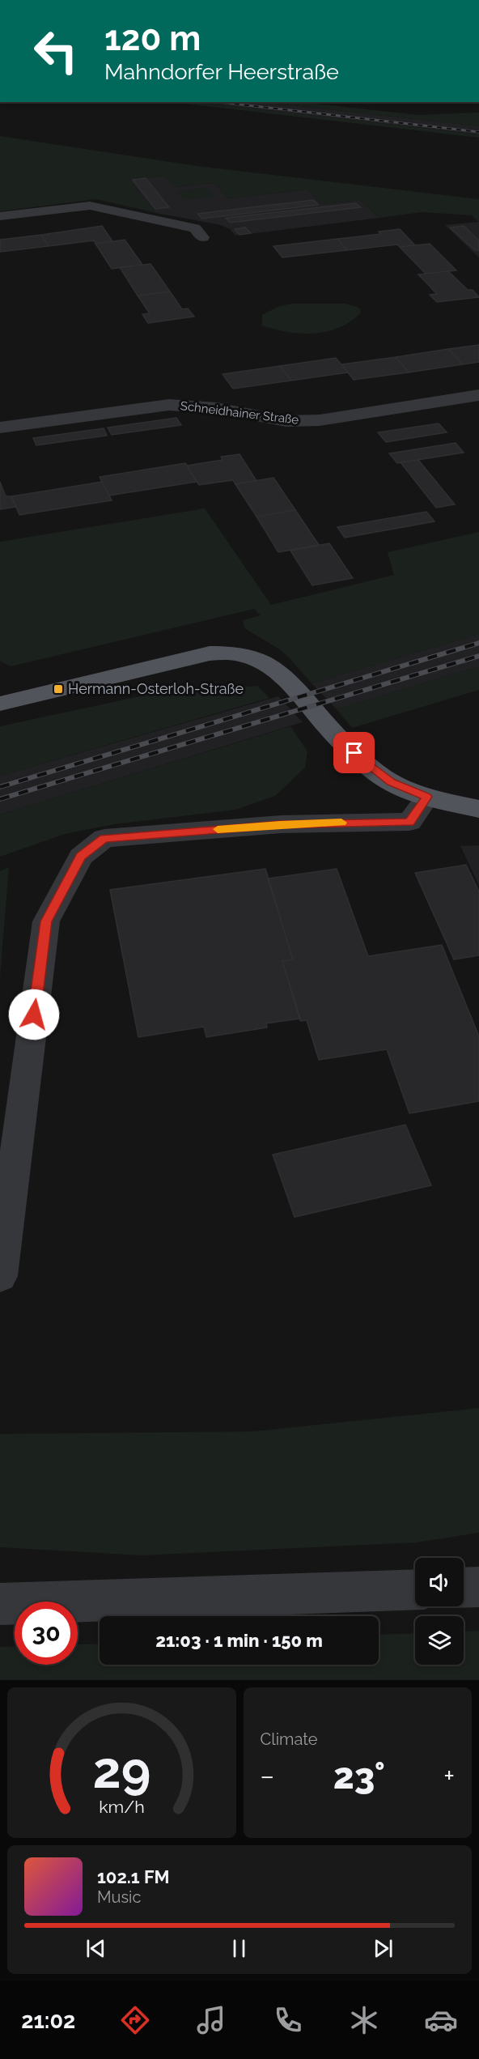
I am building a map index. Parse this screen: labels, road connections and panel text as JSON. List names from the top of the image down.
{
  "streets": {
    "street": ["Schneidhainer Straße"]
  },
  "places": {
    "transit": ["Hermann-Osterloh-Straße"]
  },
  "page": {
    "turn": ["120 m", "Mahndorfer Heerstraße"],
    "limit": "30",
    "trip": "21:03 · 1 min · 150 m",
    "tile": "Climate",
    "heat": ["−", "23°", "+"],
    "song": ["102.1 FM", "Music"],
    "tabs": "21:02",
    "gauge": ["29", "km/h"]
  }
}
